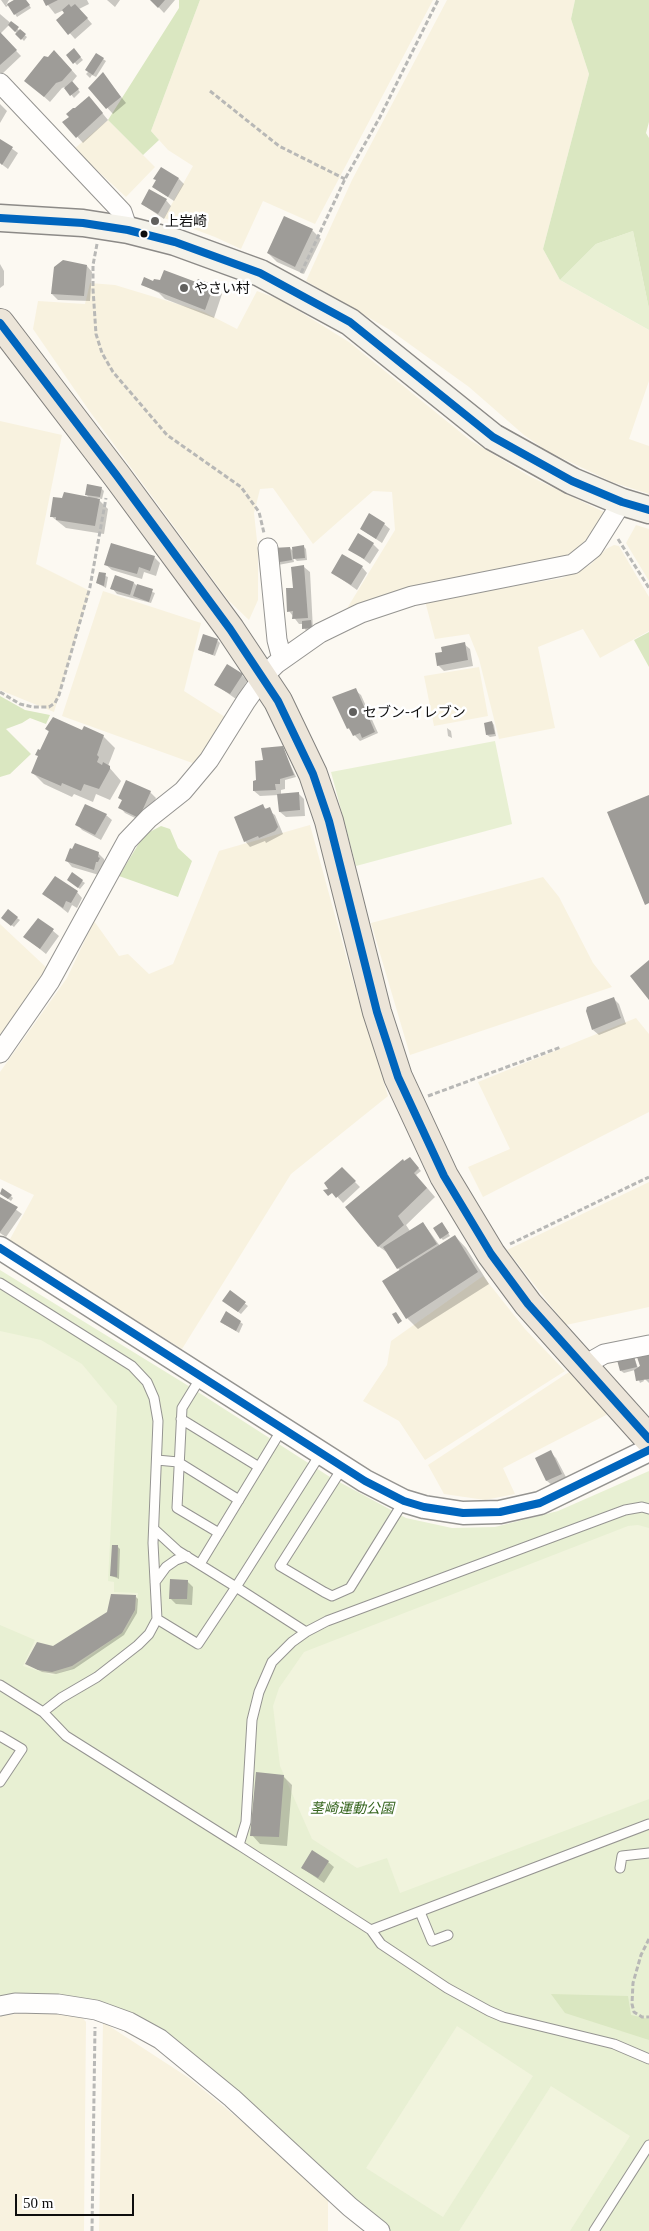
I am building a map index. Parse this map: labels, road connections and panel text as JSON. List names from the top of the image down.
{
  "parks": ["茎崎運動公園"],
  "places": ["上岩崎", "やさい村", "セブン-イレブン"],
  "scale_bar": "50 m"
}
